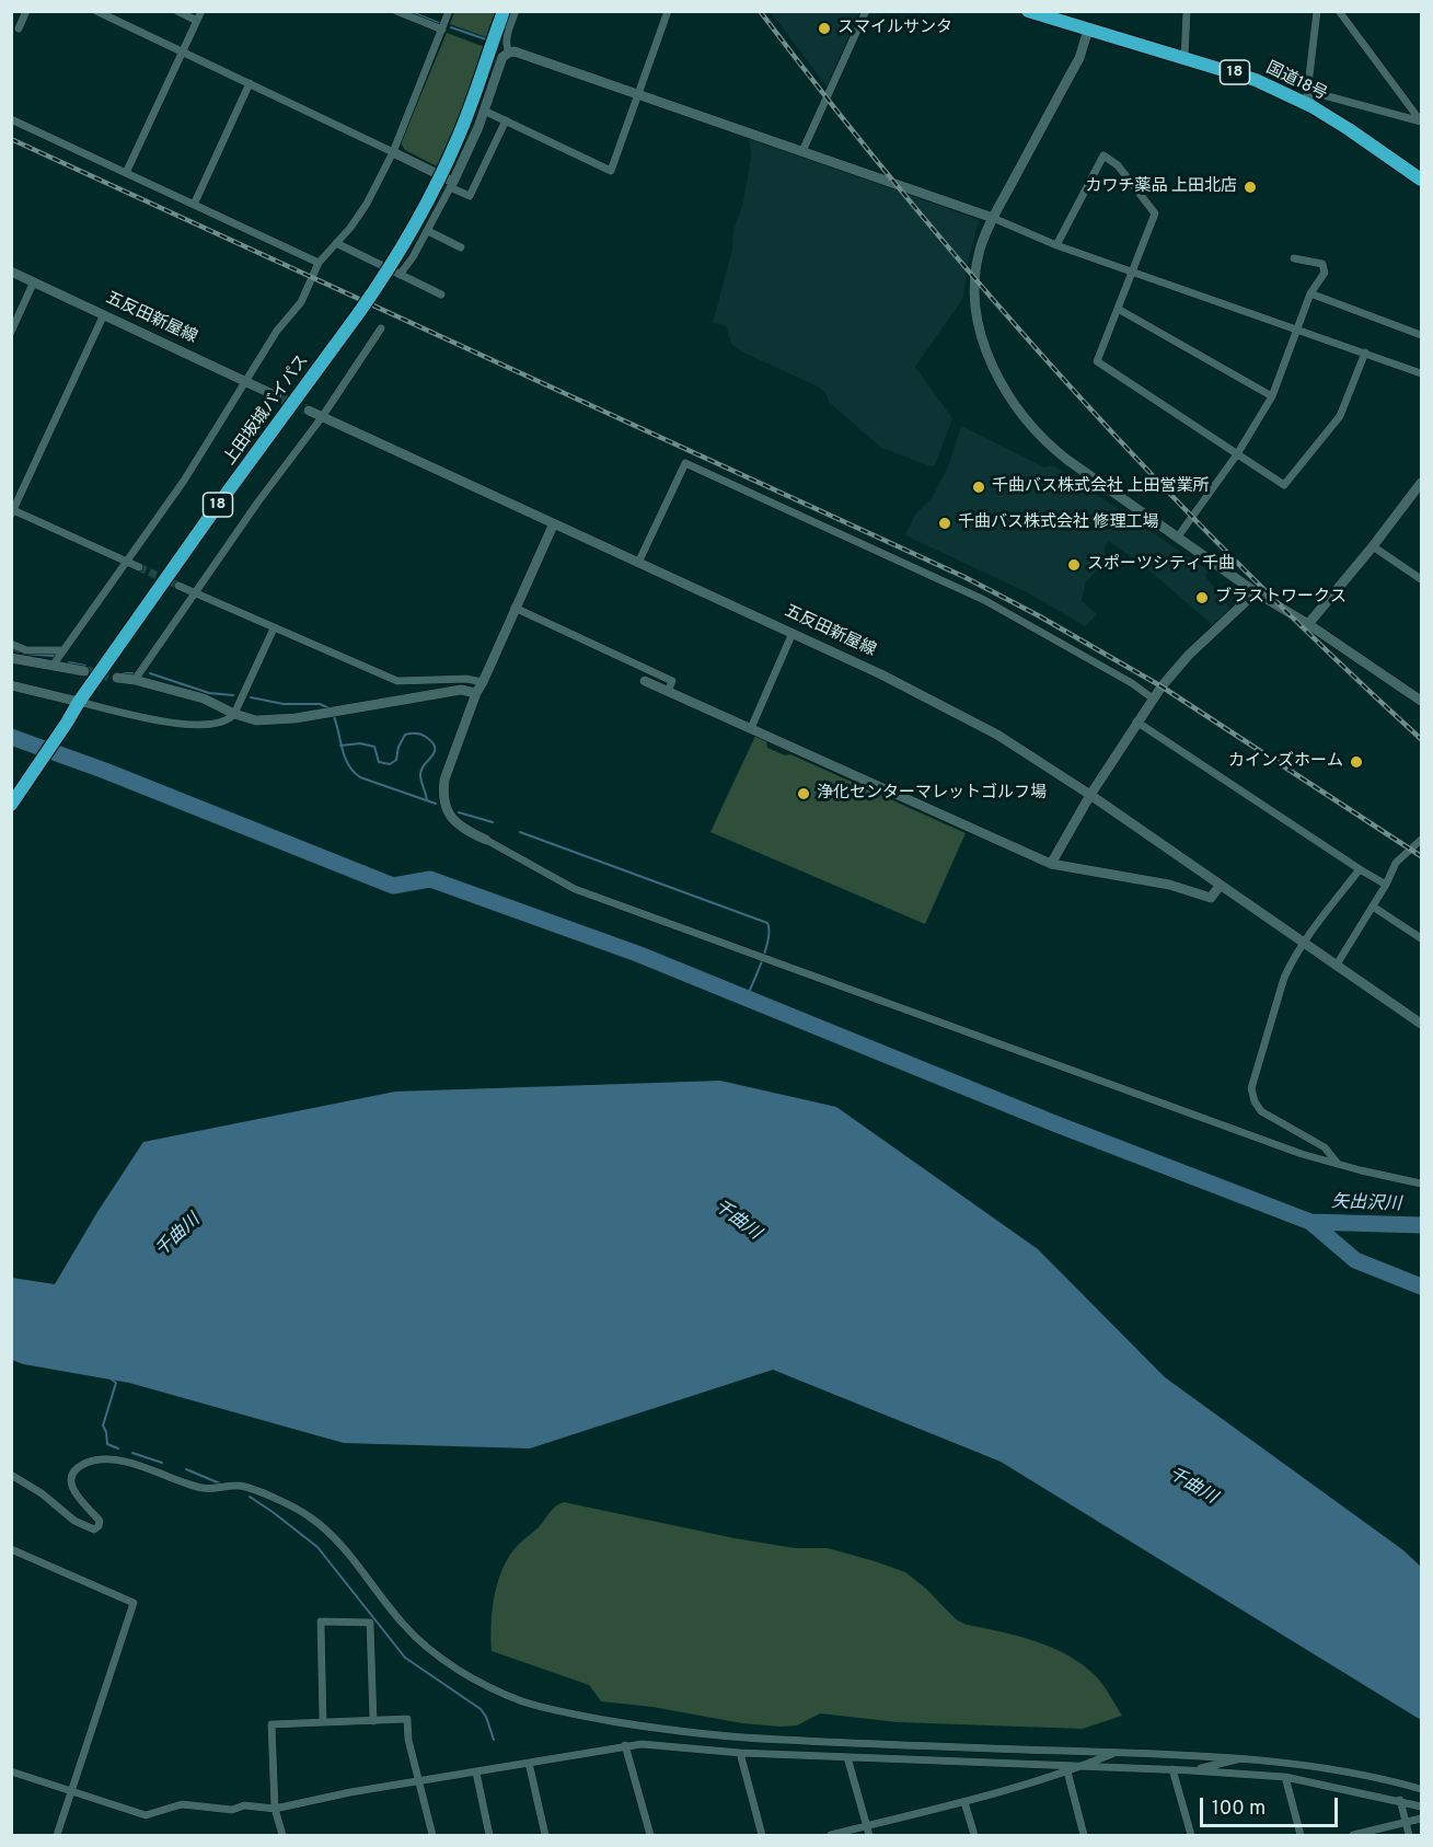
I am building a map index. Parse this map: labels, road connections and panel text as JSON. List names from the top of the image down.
{
  "streets": {
    "highway": ["18", "国道18号", "上田坂城バイパス"],
    "street": ["五反田新屋線"]
  },
  "water": ["矢出沢川", "千曲川"],
  "places": [
    "スマイルサンタ",
    "カワチ薬品 上田北店",
    "千曲バス株式会社 上田営業所",
    "千曲バス株式会社 修理工場",
    "スポーツシティ千曲",
    "ブラストワークス",
    "カインズホーム",
    "浄化センターマレットゴルフ場"
  ],
  "scale_bar": "100 m"
}
